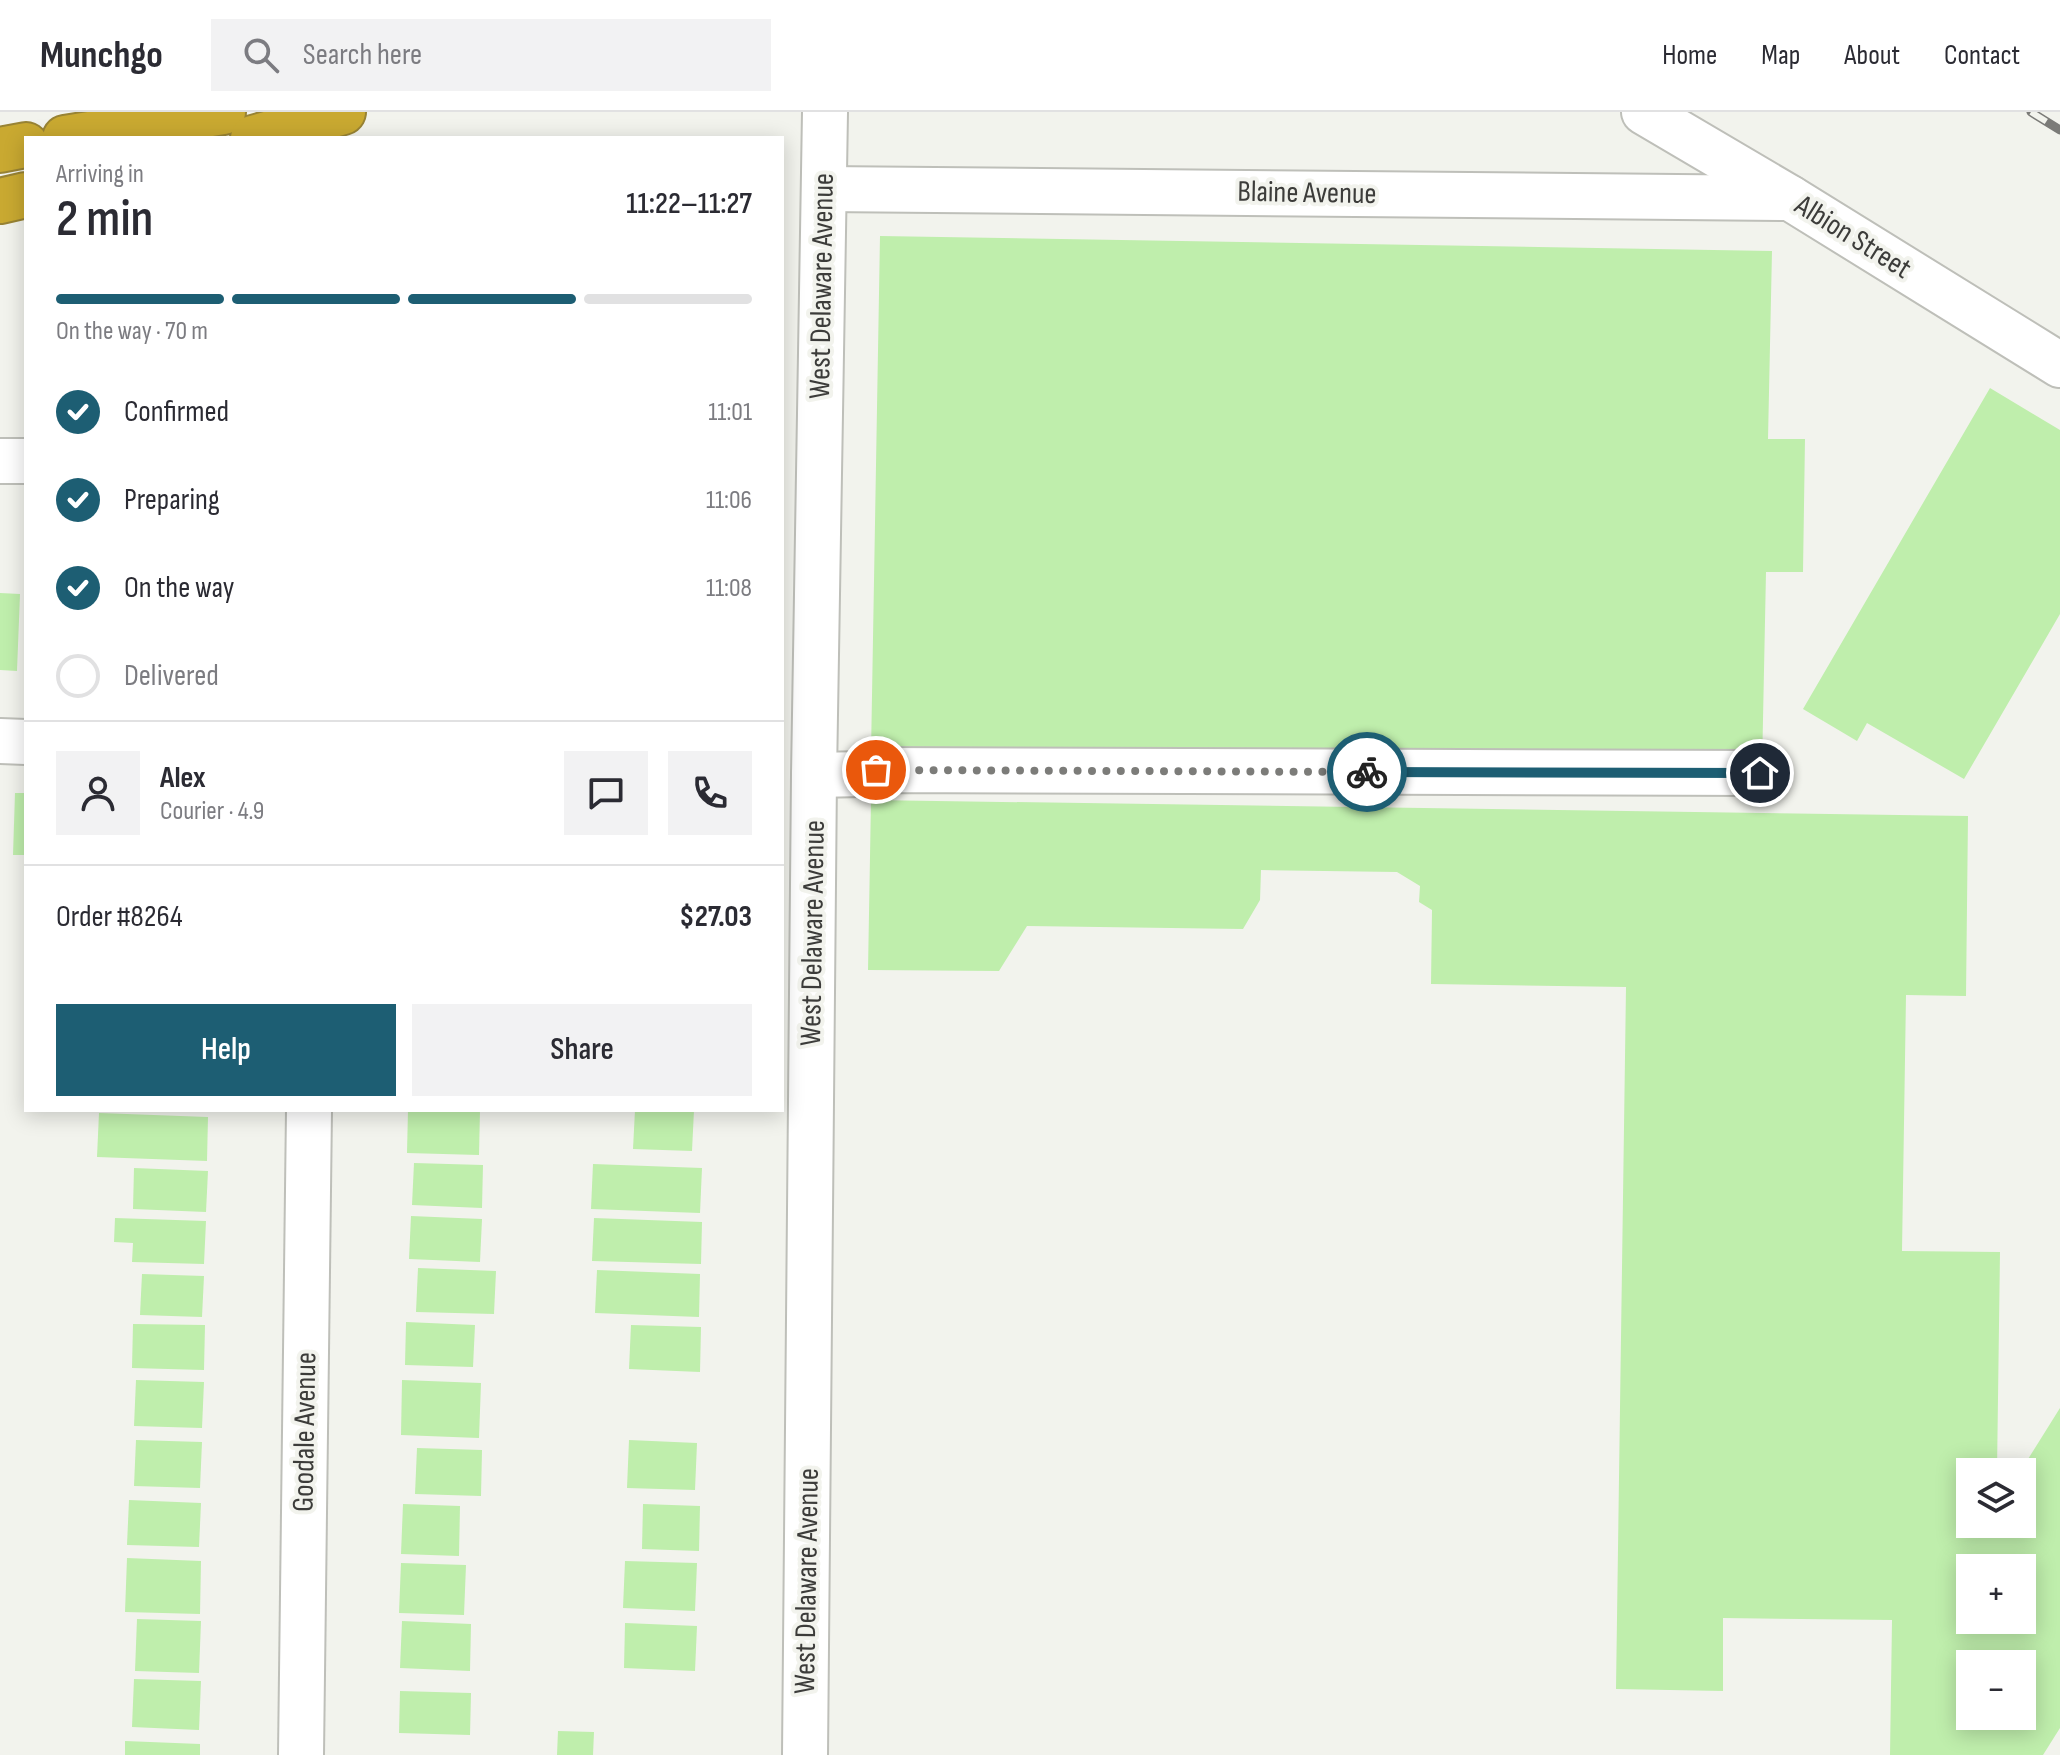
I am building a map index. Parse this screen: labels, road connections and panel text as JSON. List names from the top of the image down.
{
  "streets": {
    "street": [
      "Blaine Avenue",
      "Albion Street",
      "West Delaware Avenue",
      "Goodale Avenue"
    ]
  },
  "crossings": [
    ["Blaine Avenue", "Albion Street"],
    ["Blaine Avenue", "West Delaware Avenue"]
  ],
  "page": {
    "header": "Munchgo",
    "search": "Search here",
    "nav": [
      "Home",
      "Map",
      "About",
      "Contact"
    ],
    "heading": ["2 min", "Arriving in", "11:22–11:27"],
    "panel": [
      "Alex",
      "Courier · 4.9",
      "Order #8264",
      "$27.03"
    ],
    "bar": "On the way · 70 m",
    "list": [
      ["Confirmed", "11:01"],
      ["Preparing", "11:06"],
      ["On the way", "11:08"],
      "Delivered"
    ],
    "buttons": ["Help", "Share"],
    "map_buttons": ["+", "−"]
  }
}
